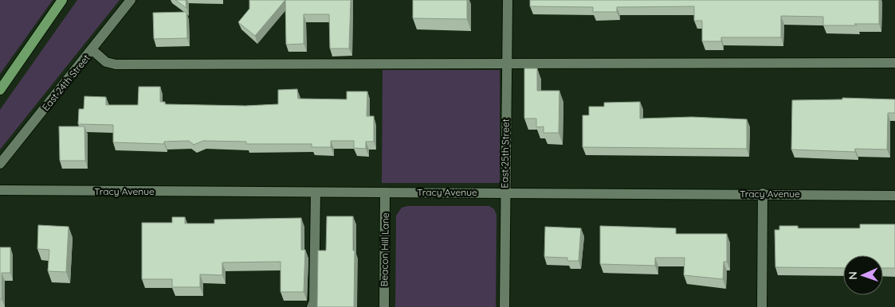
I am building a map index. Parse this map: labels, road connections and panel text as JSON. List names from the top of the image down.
{
  "streets": {
    "street": [
      "East 24th Street",
      "East 25th Street",
      "Tracy Avenue",
      "Beacon Hill Lane"
    ]
  },
  "crossings": [
    ["East 25th Street", "Tracy Avenue"],
    ["Tracy Avenue", "Beacon Hill Lane"]
  ],
  "north": "left"
}
